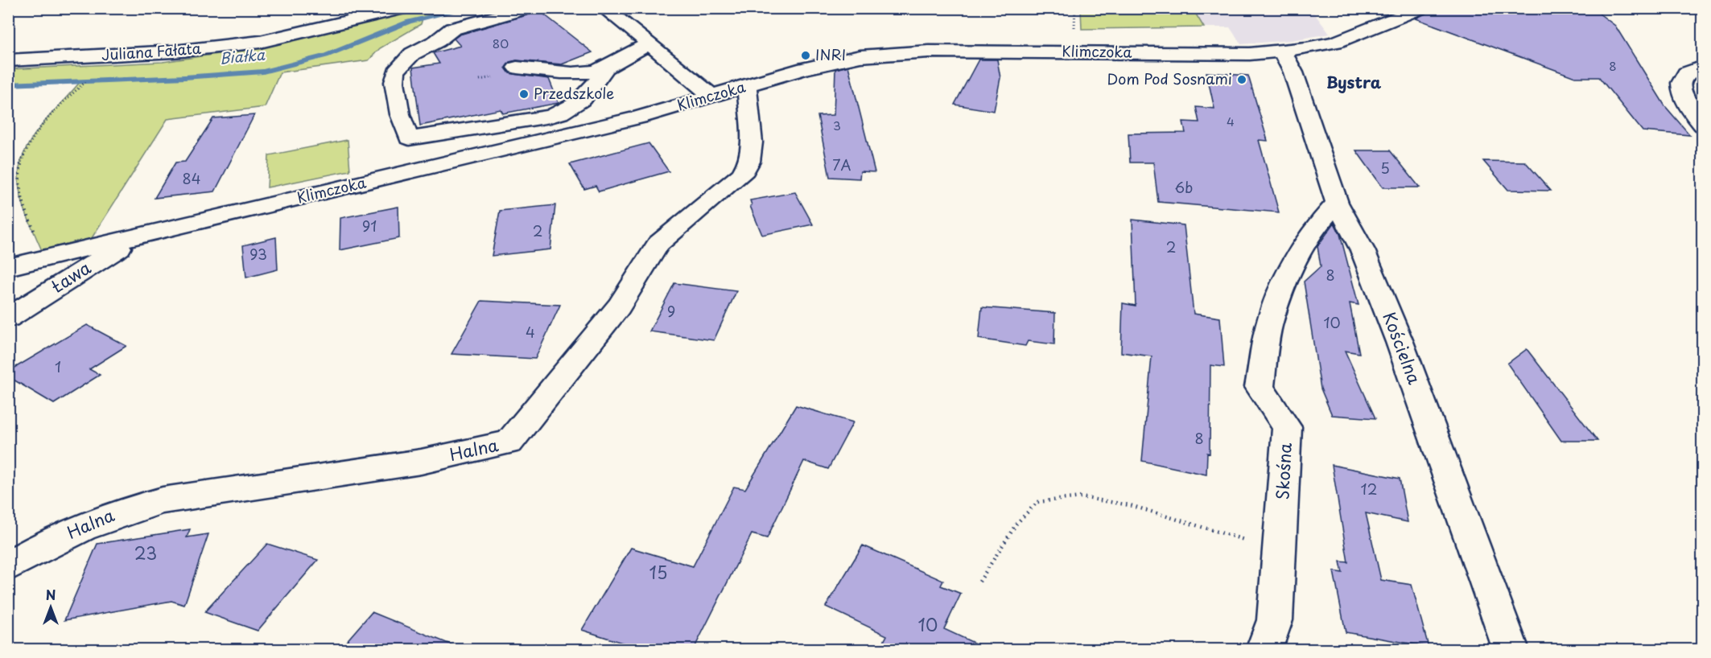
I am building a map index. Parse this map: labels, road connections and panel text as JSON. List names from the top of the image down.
{
  "streets": {
    "street": [
      "Juliana Fałata",
      "Klimczoka",
      "Ława",
      "Kościelna",
      "Halna",
      "Skośna"
    ]
  },
  "crossings": [
    ["Klimczoka", "Ława"],
    ["Klimczoka", "Kościelna"],
    ["Klimczoka", "Halna"],
    ["Kościelna", "Skośna"]
  ],
  "districts": ["Bystra"],
  "water": ["Białka"],
  "places": ["INRI", "Dom Pod Sosnami", "Przedszkole"],
  "house_numbers": [
    "80",
    "8",
    "4",
    "3",
    "7A",
    "5",
    "84",
    "6b",
    "91",
    "2",
    "2",
    "93",
    "8",
    "9",
    "10",
    "4",
    "1",
    "8",
    "12",
    "23",
    "15",
    "10"
  ],
  "north": "top"
}
